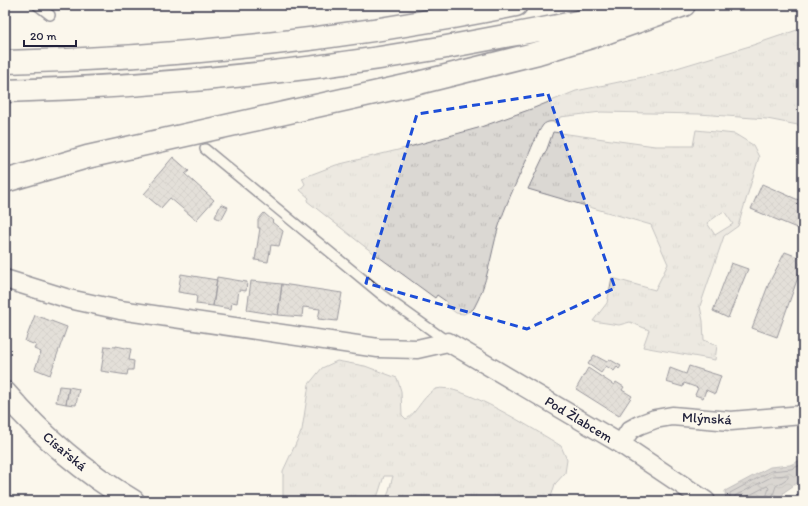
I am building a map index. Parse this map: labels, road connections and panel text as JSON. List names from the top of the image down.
{
  "streets": {
    "main road": ["Císařská"],
    "street": ["Mlýnská", "Pod Žlabcem"]
  },
  "crossings": [
    ["Mlýnská", "Pod Žlabcem"]
  ],
  "scale_bar": "20 m"
}
